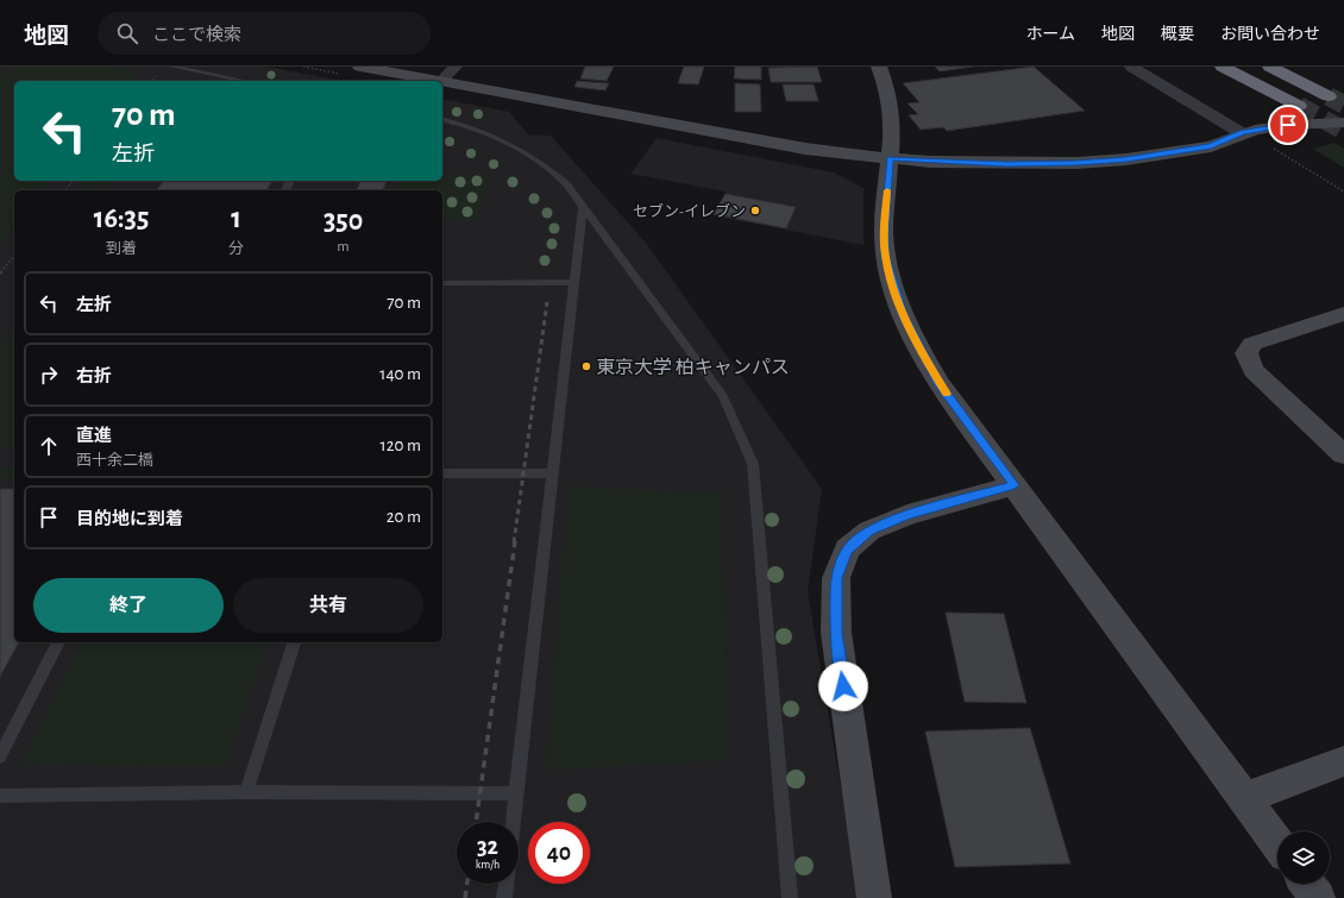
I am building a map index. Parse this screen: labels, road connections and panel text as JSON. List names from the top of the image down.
{
  "places": ["セブン-イレブン", "東京大学 柏キャンパス"],
  "page": {
    "header": "地図",
    "search": "ここで検索",
    "nav": [
      "ホーム",
      "地図",
      "概要",
      "お問い合わせ"
    ],
    "turn": ["70 m", "左折"],
    "eta": [
      "16:35",
      "到着",
      "1",
      "分",
      "350",
      "m"
    ],
    "list": [
      {
        "name": "左折",
        "value": "70 m"
      },
      {
        "name": "右折",
        "value": "140 m"
      },
      {
        "name": "直進",
        "note": "西十余二橋",
        "value": "120 m"
      },
      {
        "name": "目的地に到着",
        "value": "20 m"
      }
    ],
    "buttons": ["終了", "共有"],
    "speed": "32 km/h",
    "limit": "40"
  }
}
